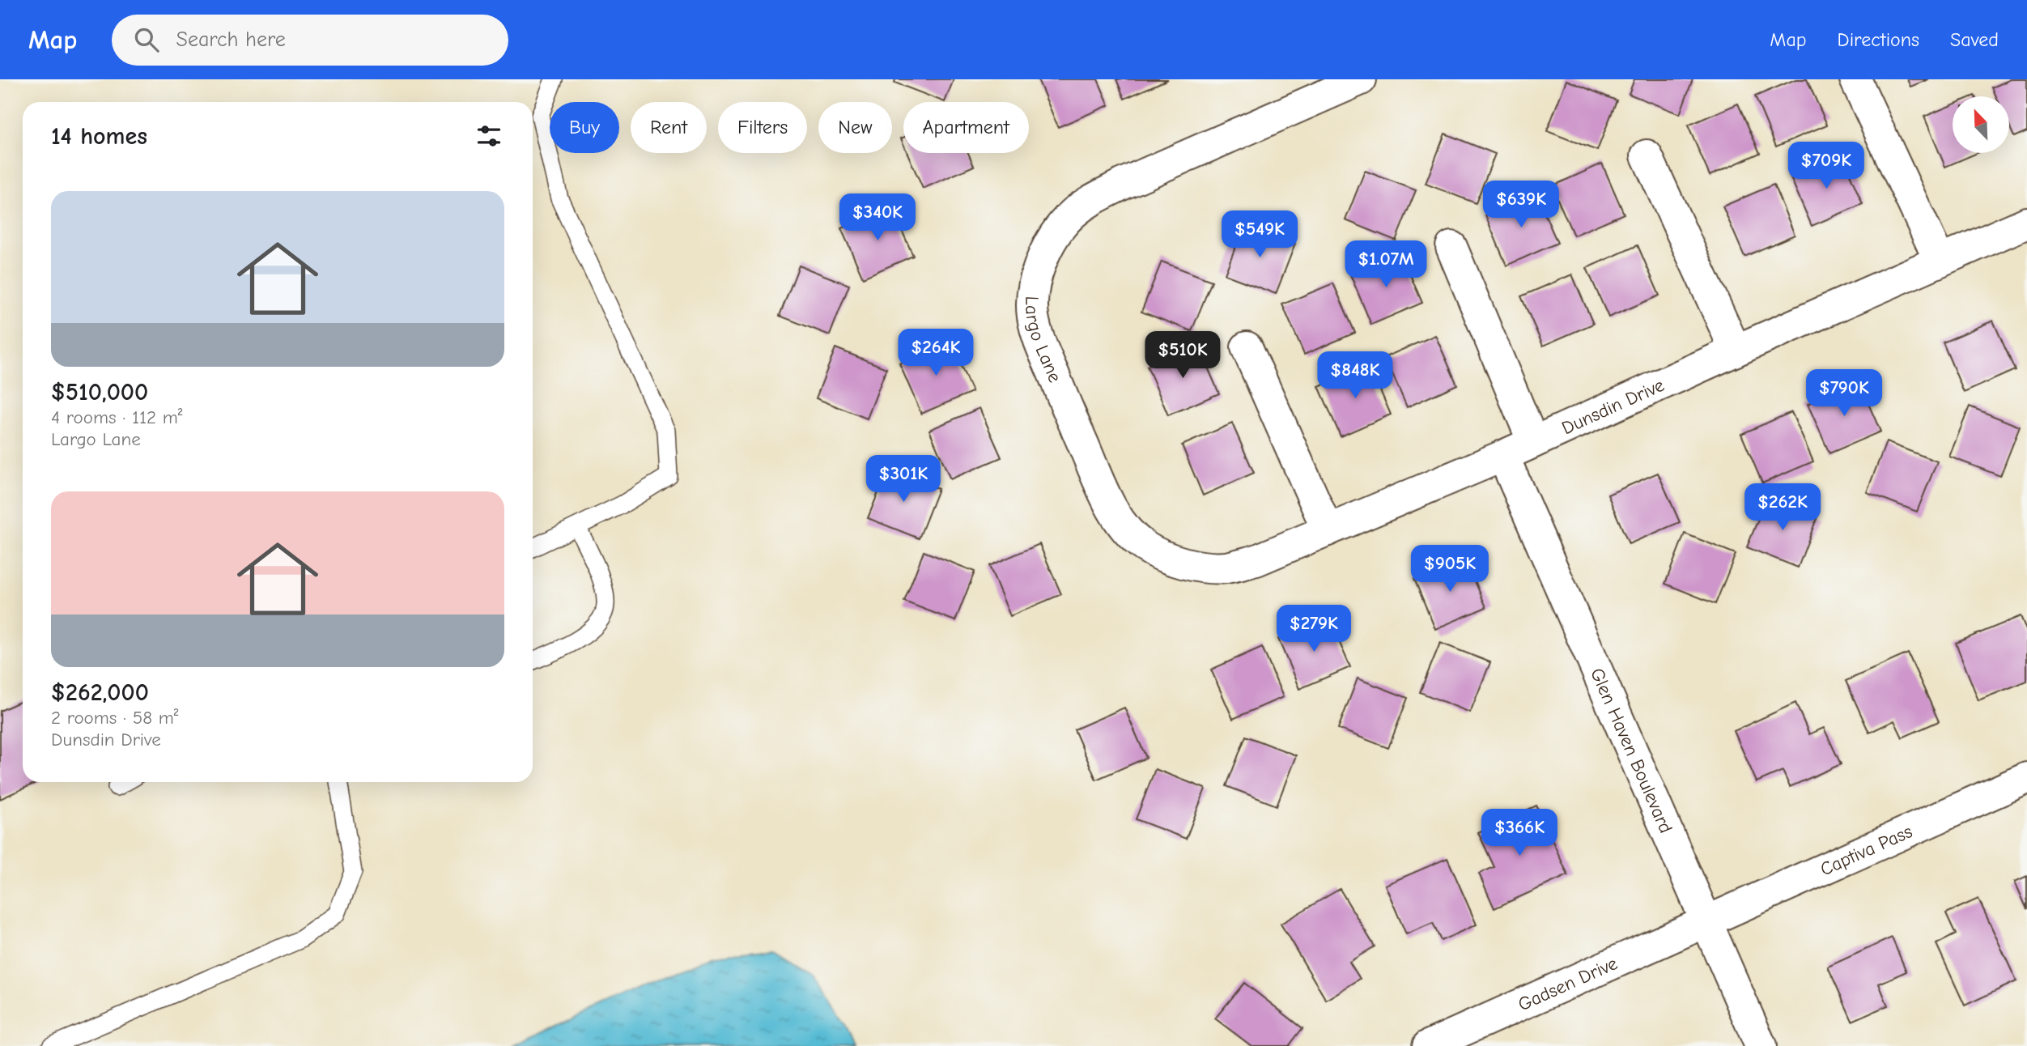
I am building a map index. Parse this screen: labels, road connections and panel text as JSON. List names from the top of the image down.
{
  "streets": {
    "street": [
      "Largo Lane",
      "Dunsdin Drive",
      "Glen Haven Boulevard",
      "Captiva Pass",
      "Gadsen Drive"
    ]
  },
  "crossings": [
    ["Largo Lane", "Dunsdin Drive"],
    ["Dunsdin Drive", "Glen Haven Boulevard"],
    ["Glen Haven Boulevard", "Captiva Pass"],
    ["Glen Haven Boulevard", "Gadsen Drive"],
    ["Captiva Pass", "Gadsen Drive"]
  ],
  "north": "top left",
  "page": {
    "header": "Map",
    "search": "Search here",
    "nav": ["Map", "Directions", "Saved"],
    "chip": [
      "Buy",
      "Rent",
      "Filters",
      "New",
      "Apartment"
    ],
    "heading": "14 homes",
    "price": [
      "$709K",
      "$639K",
      "$340K",
      "$549K",
      "$1.07M",
      "$264K",
      "$510K",
      "$848K",
      "$790K",
      "$301K",
      "$262K",
      "$905K",
      "$279K",
      "$366K"
    ],
    "list": [
      {
        "name": "$510,000",
        "note": "4 rooms · 112 m² · Largo Lane"
      },
      {
        "name": "$262,000",
        "note": "2 rooms · 58 m² · Dunsdin Drive"
      }
    ]
  }
}
